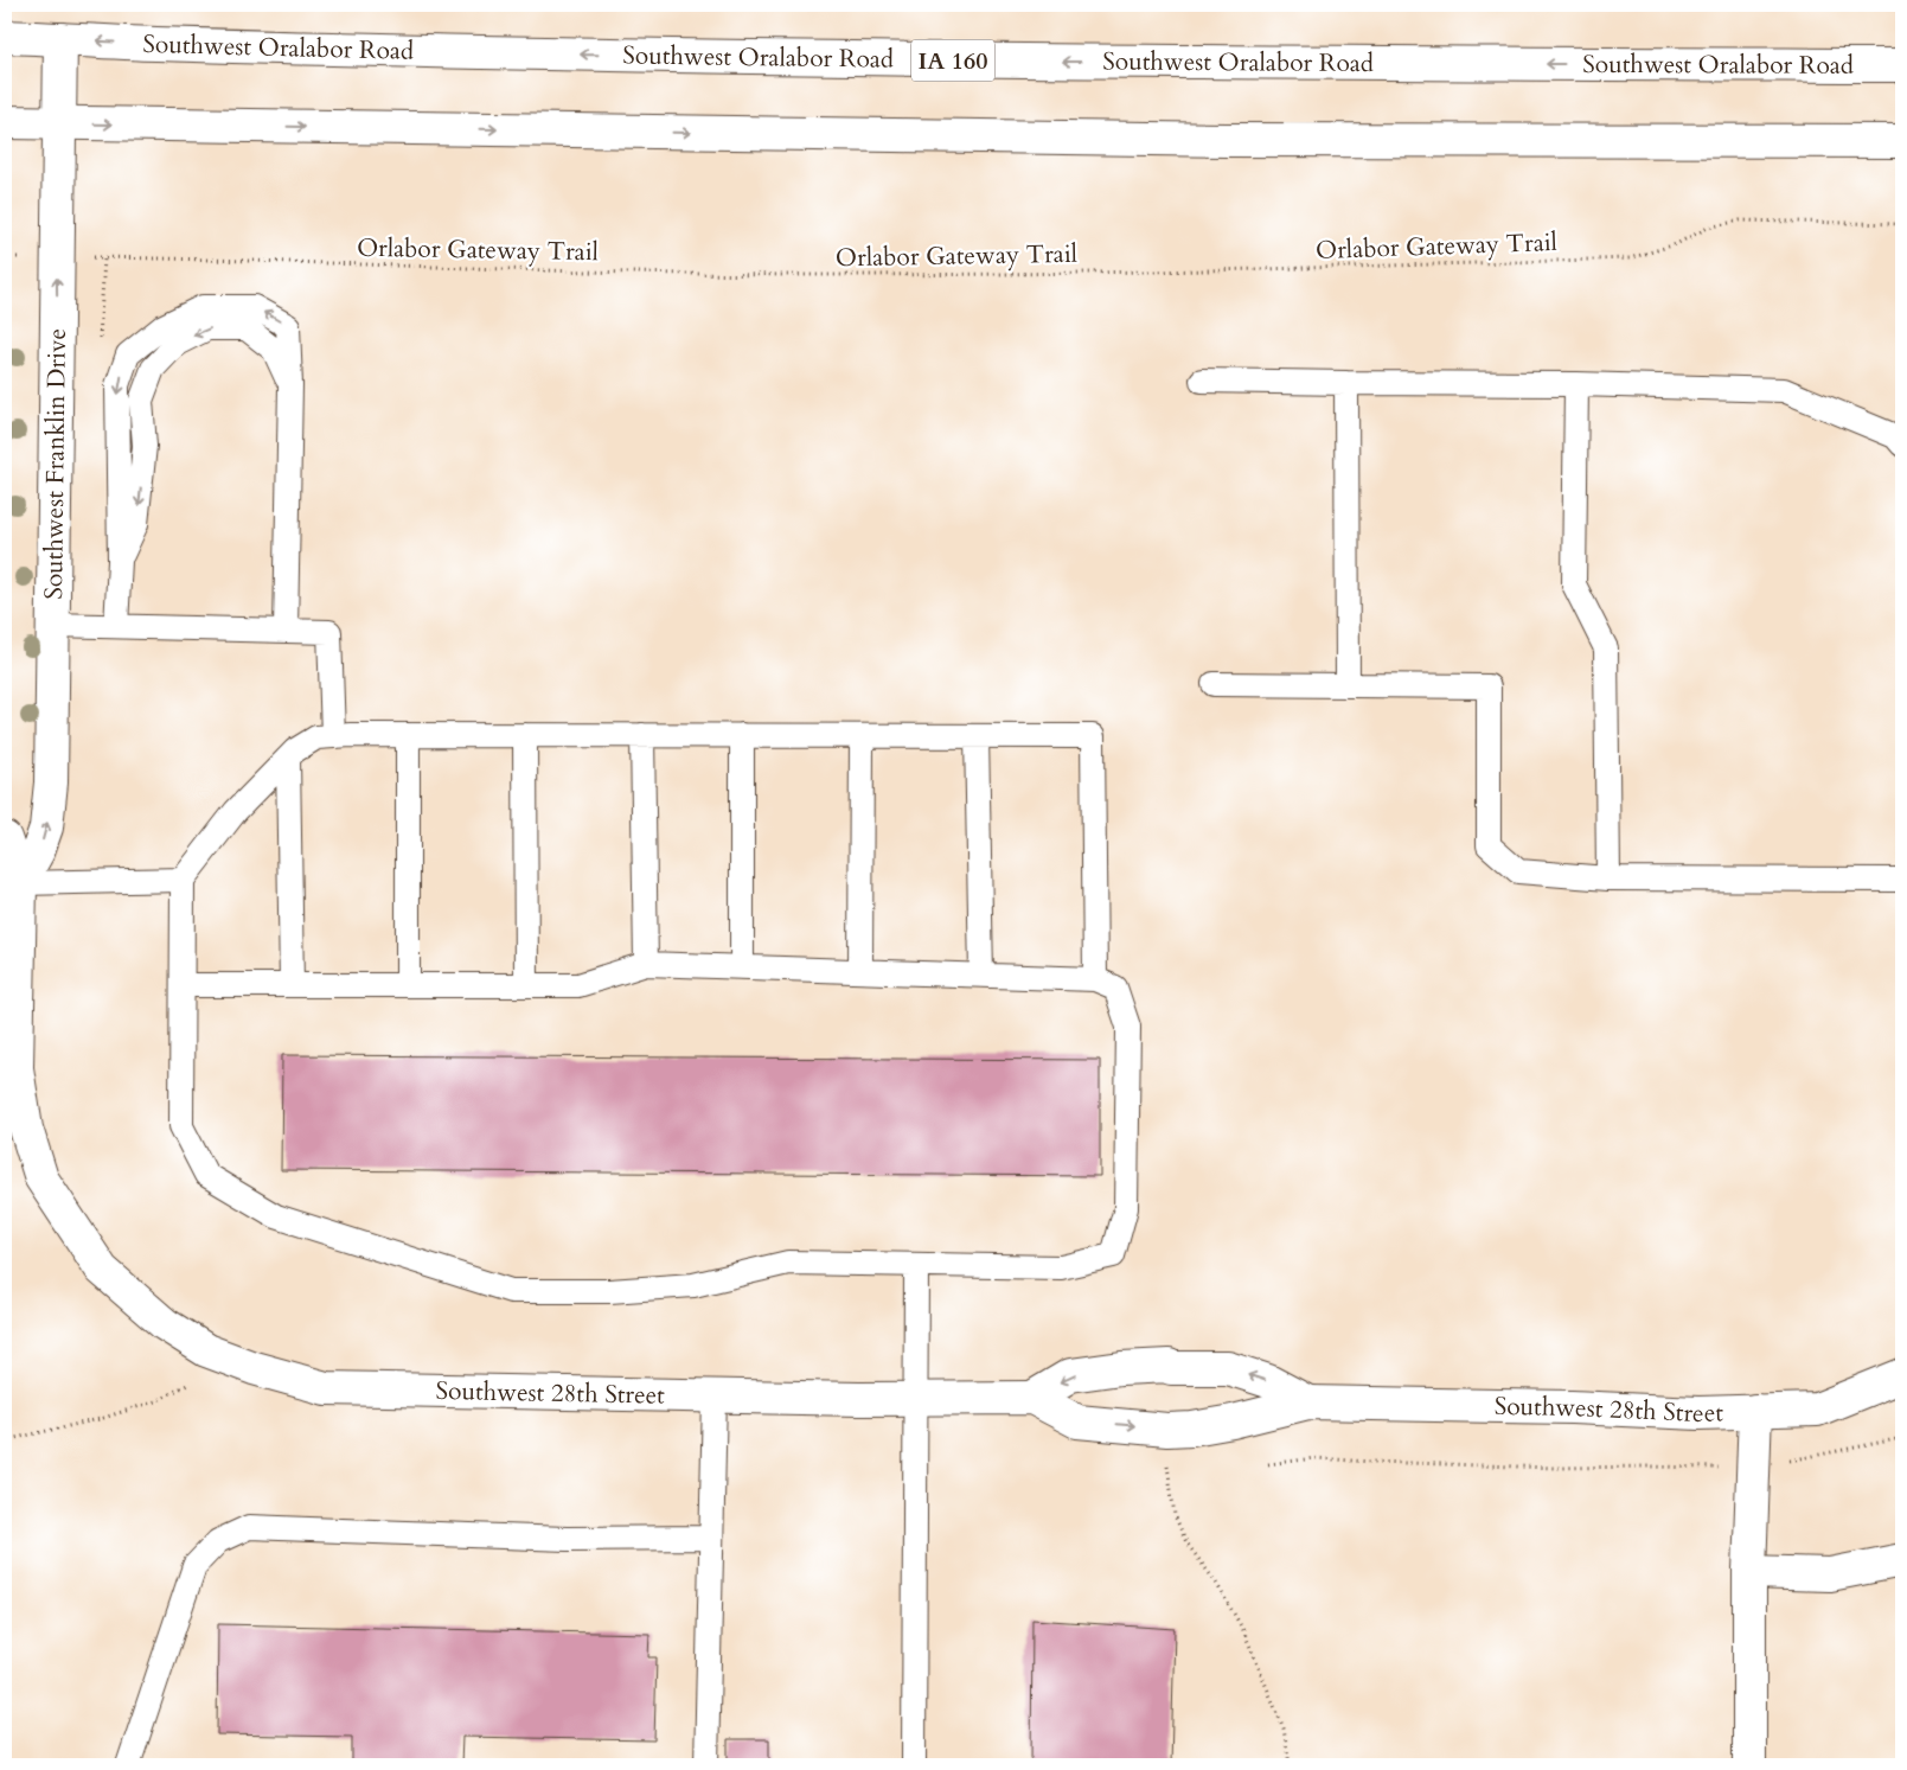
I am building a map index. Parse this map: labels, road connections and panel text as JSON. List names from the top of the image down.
{
  "streets": {
    "street": [
      "Southwest Oralabor Road",
      "IA 160",
      "Southwest Franklin Drive",
      "Southwest 28th Street"
    ],
    "path": ["Orlabor Gateway Trail"]
  },
  "crossings": [
    ["Southwest Oralabor Road", "Southwest Franklin Drive"],
    ["Orlabor Gateway Trail", "Southwest Franklin Drive"],
    ["Southwest Franklin Drive", "Southwest 28th Street"]
  ],
  "one_way": ["Southwest Franklin Drive"]
}
